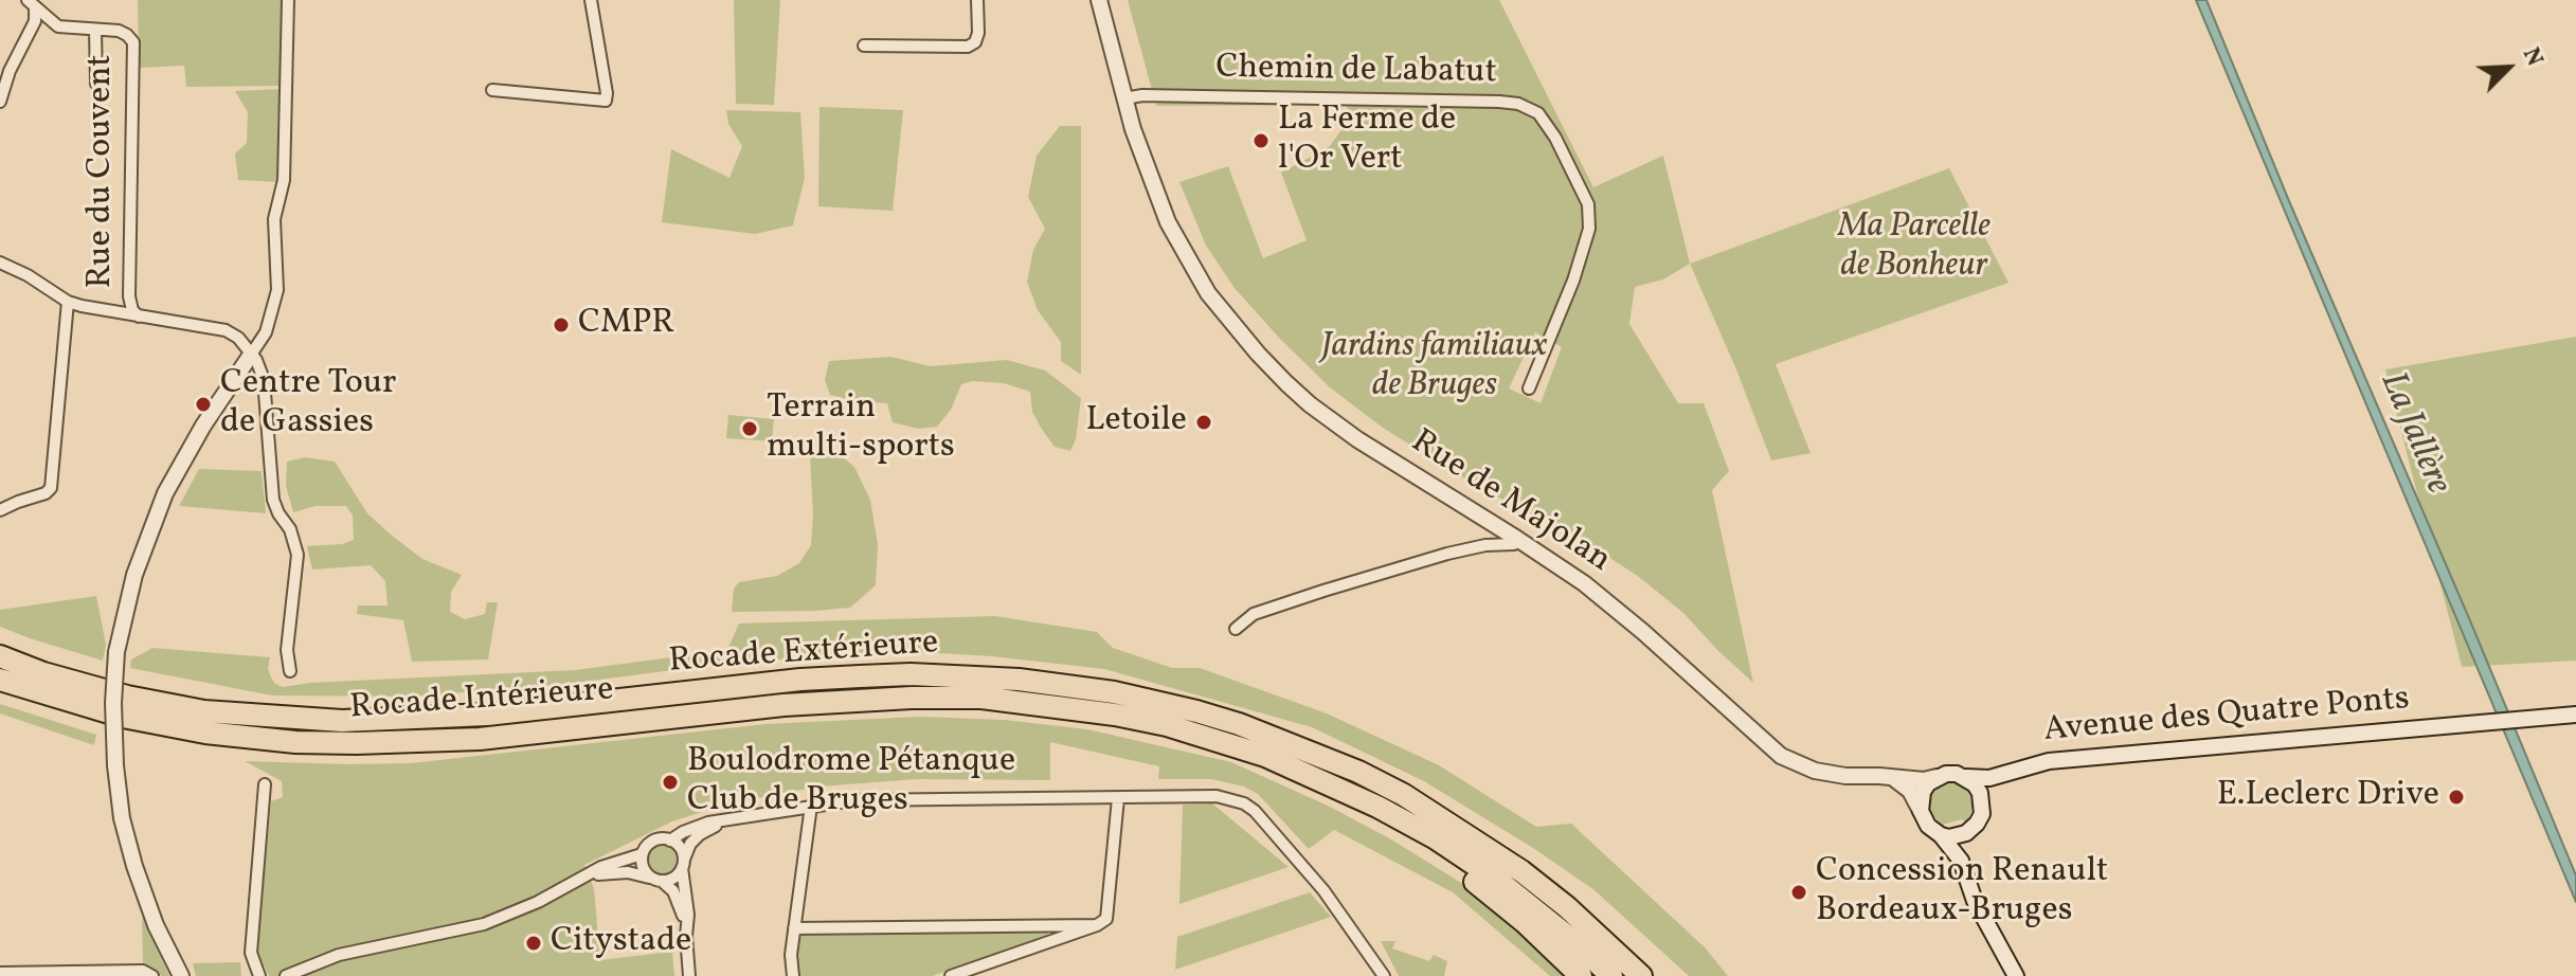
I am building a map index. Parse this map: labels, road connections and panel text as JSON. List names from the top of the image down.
{
  "streets": {
    "highway": ["Rocade Extérieure", "Rocade Intérieure"],
    "street": [
      "Chemin de Labatut",
      "Rue du Couvent",
      "Rue de Majolan",
      "Avenue des Quatre Ponts"
    ]
  },
  "crossings": [
    ["Chemin de Labatut", "Rue de Majolan"],
    ["Rue de Majolan", "Avenue des Quatre Ponts"]
  ],
  "water": ["La Jallère"],
  "parks": ["Ma Parcelle de Bonheur", "Jardins familiaux de Bruges"],
  "places": [
    "La Ferme de l'Or Vert",
    "CMPR",
    "Centre Tour de Gassies",
    "Letoile",
    "Terrain multi-sports",
    "Boulodrome Pétanque Club de Bruges",
    "E.Leclerc Drive",
    "Concession Renault Bordeaux-Bruges",
    "Citystade"
  ],
  "north": "top right"
}
